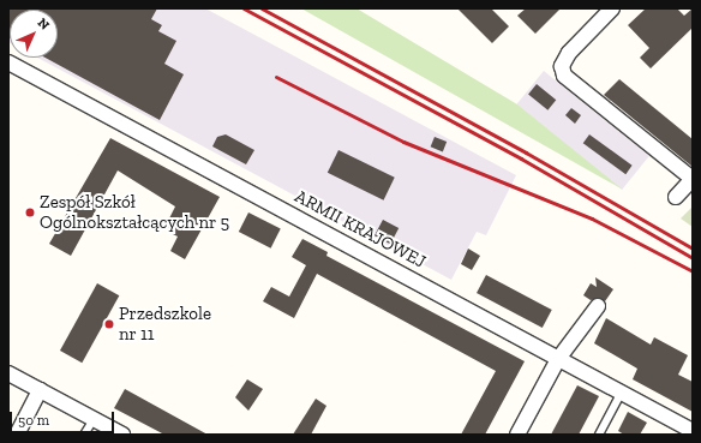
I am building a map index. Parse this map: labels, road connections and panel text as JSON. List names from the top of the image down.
{
  "streets": {
    "street": ["ARMII KRAJOWEJ"]
  },
  "places": ["Zespół Szkół Ogólnokształcących nr 5", "Przedszkole nr 11"],
  "scale_bar": "50 m",
  "north": "top right"
}
